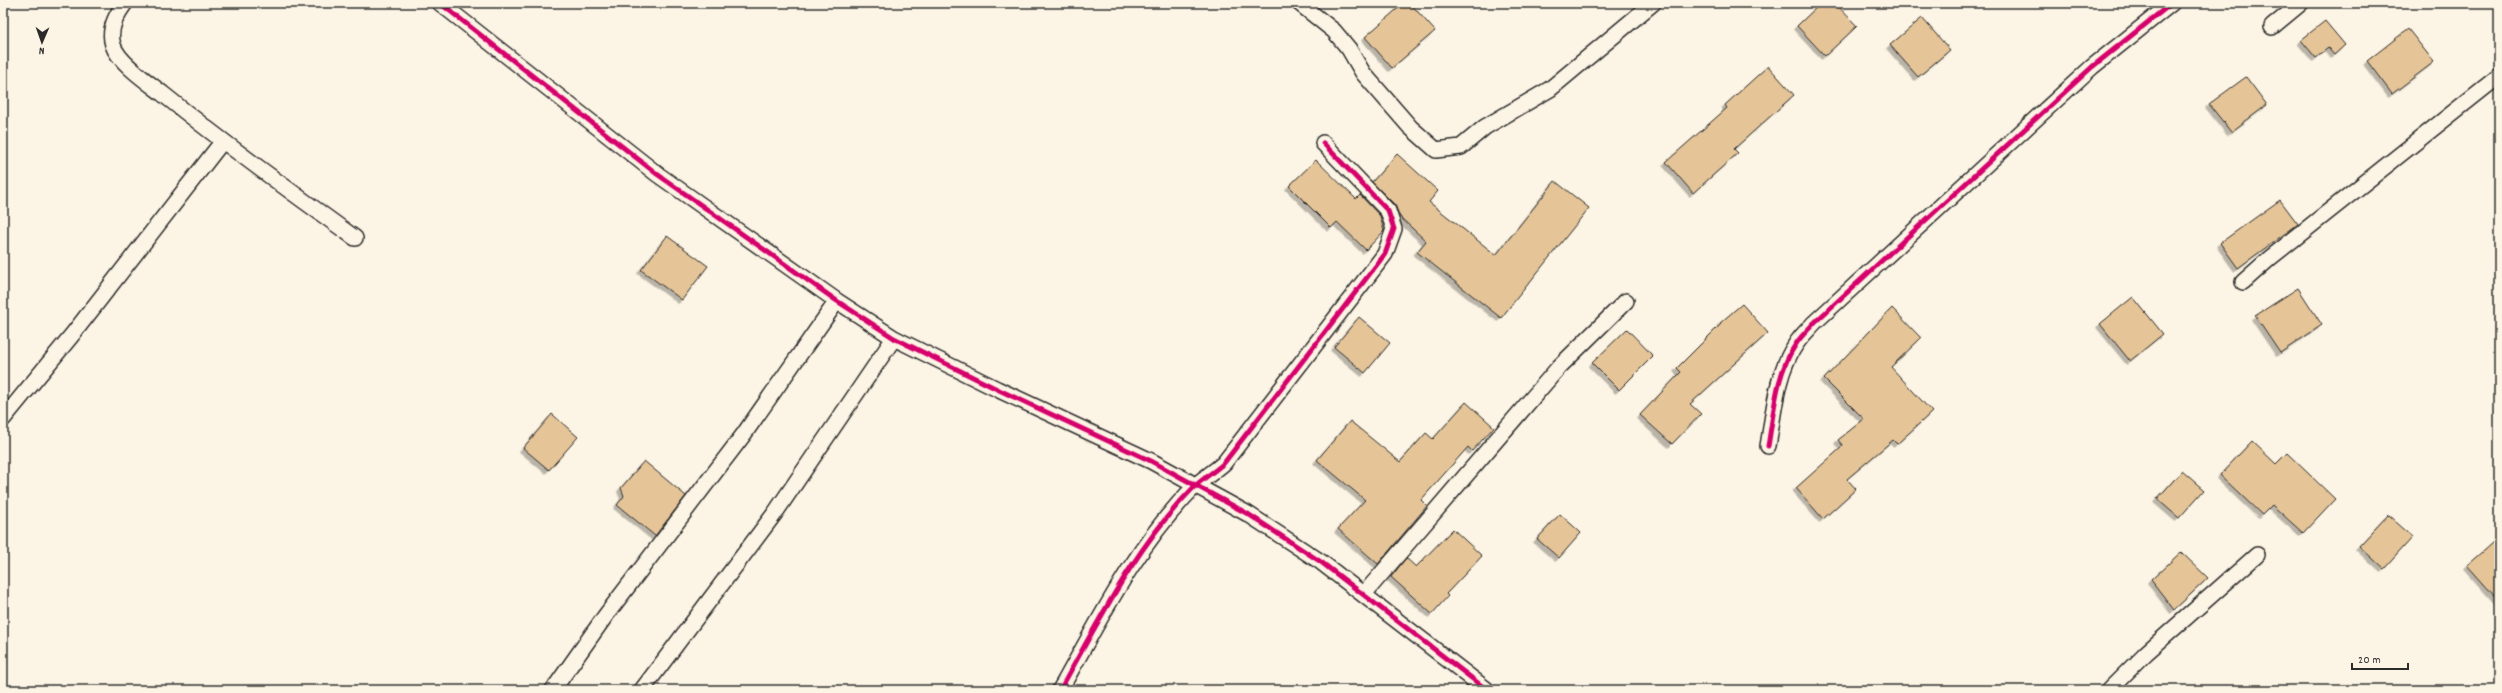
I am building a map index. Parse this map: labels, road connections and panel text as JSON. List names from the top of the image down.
{
  "scale_bar": "20 m",
  "north": "bottom"
}
